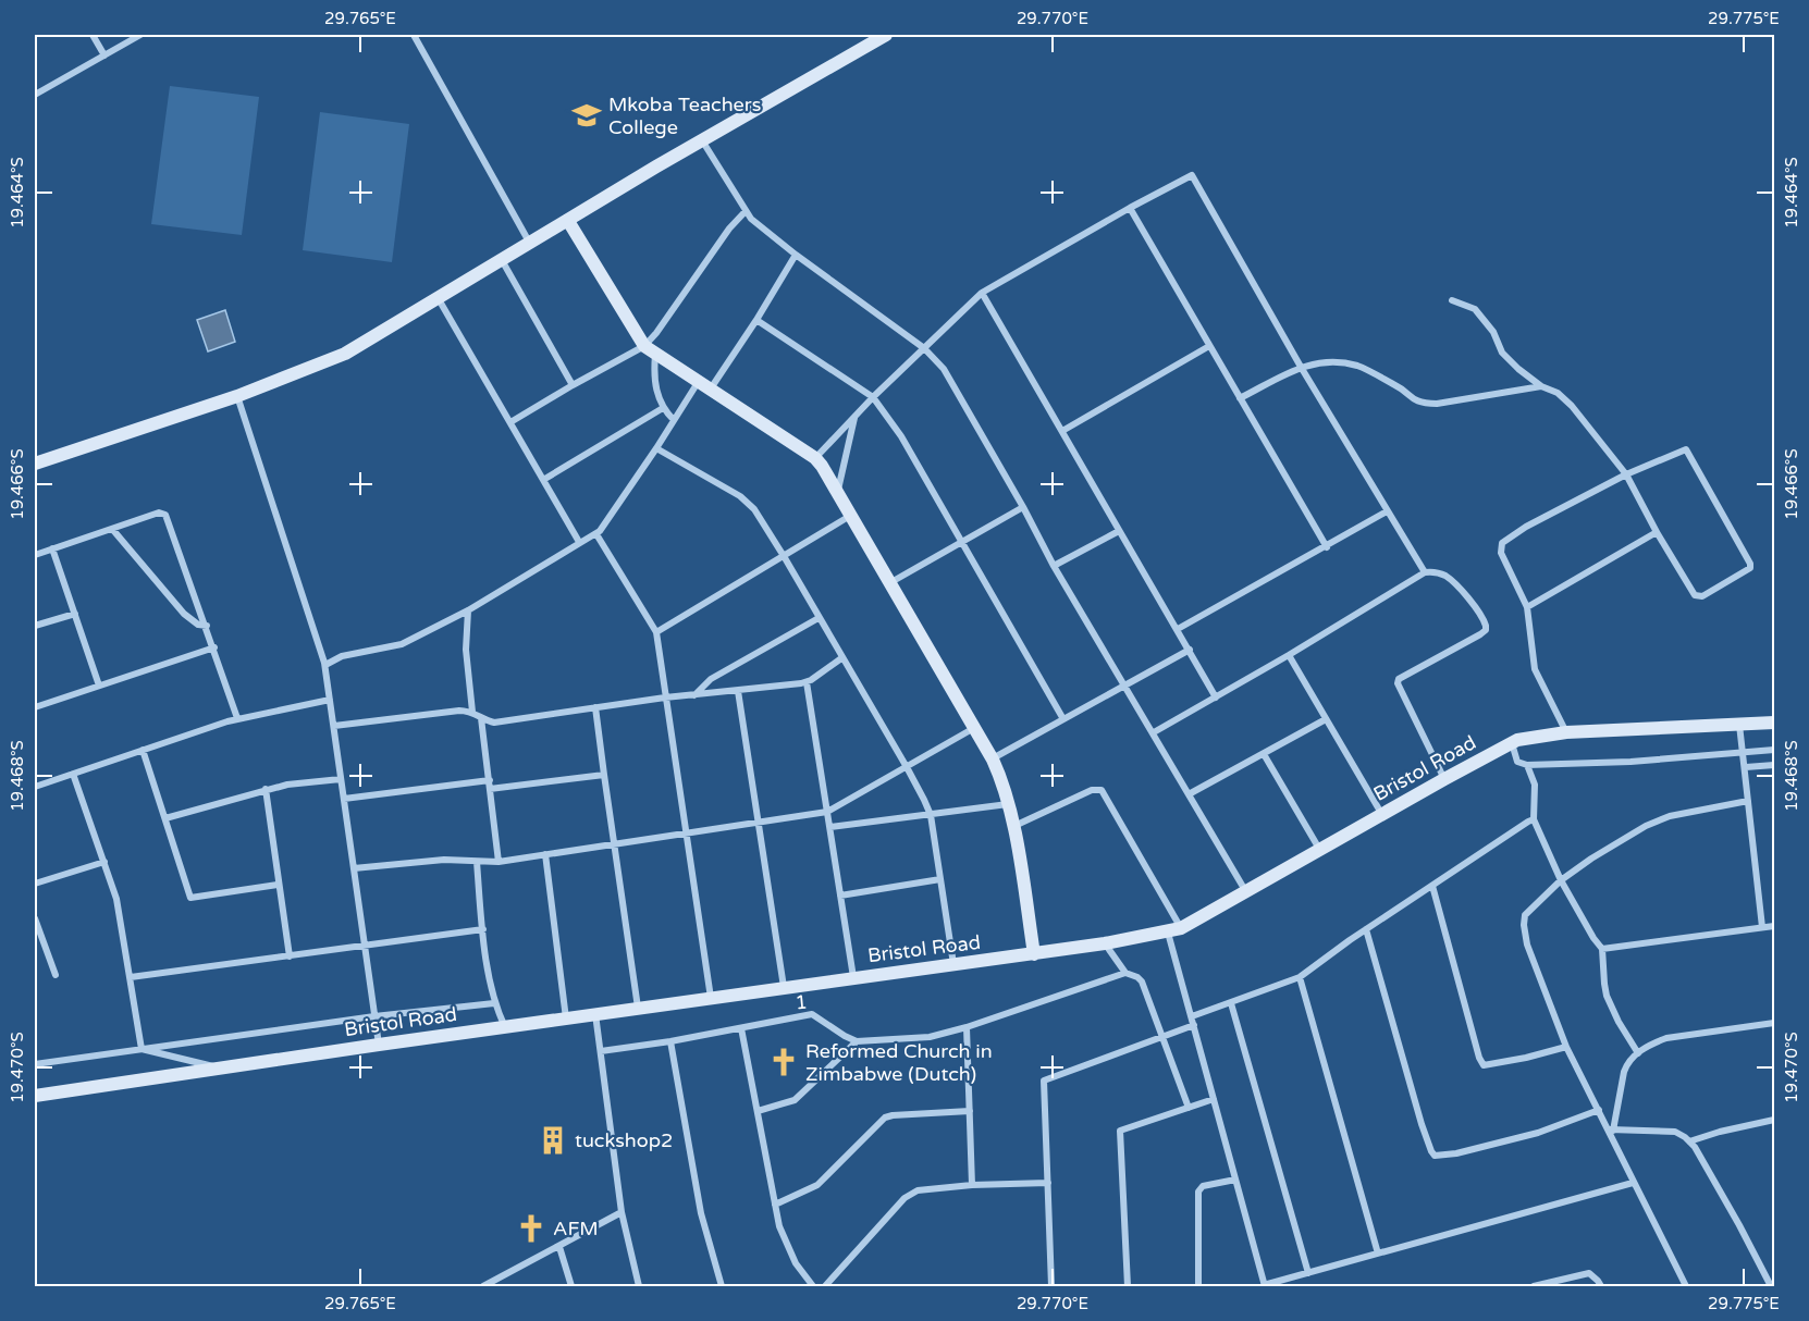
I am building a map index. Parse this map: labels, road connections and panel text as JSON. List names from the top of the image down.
{
  "streets": {
    "street": ["Bristol Road", "1"]
  },
  "places": {
    "school or university": ["Mkoba Teachers College"],
    "church": ["Reformed Church in Zimbabwe (Dutch)", "AFM"],
    "building": ["tuckshop2"]
  },
  "coordinates": [
    "29.765°E",
    "29.770°E",
    "29.775°E",
    "19.464°S",
    "19.466°S",
    "19.468°S",
    "19.470°S"
  ]
}
